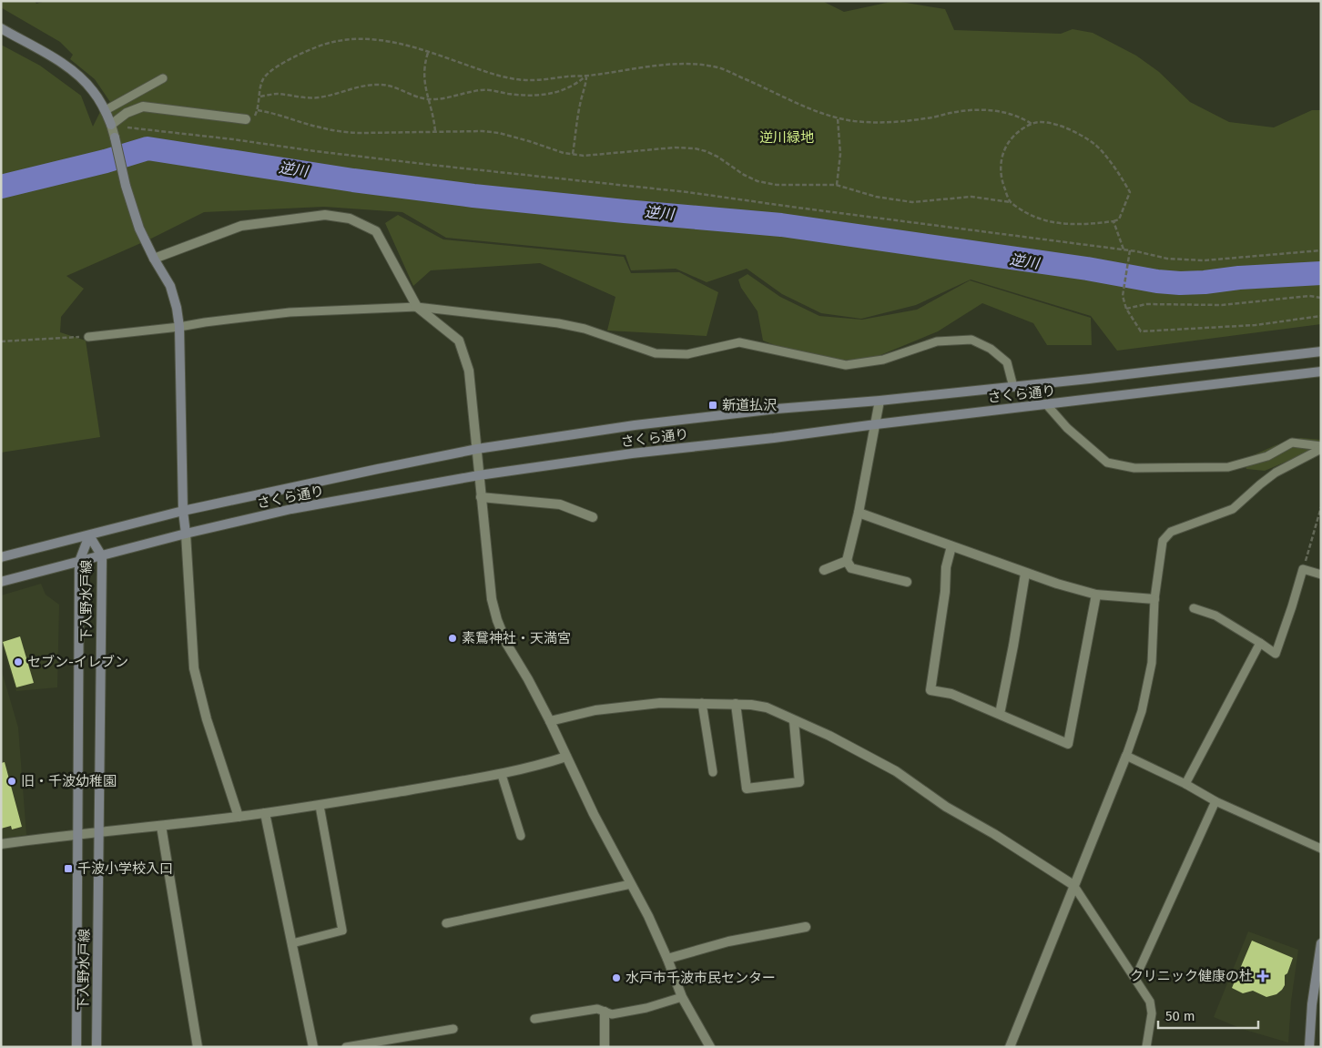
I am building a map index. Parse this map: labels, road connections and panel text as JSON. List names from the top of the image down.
{
  "streets": {
    "street": ["さくら通り", "下入野水戸線"]
  },
  "crossings": [
    ["さくら通り", "下入野水戸線"]
  ],
  "water": ["逆川"],
  "parks": ["逆川緑地"],
  "places": {
    "transit": ["新道払沢", "千波小学校入口"],
    "other": [
      "素鵞神社・天満宮",
      "セブン-イレブン",
      "旧・千波幼稚園",
      "水戸市千波市民センター"
    ],
    "health": ["クリニック健康の杜"]
  },
  "scale_bar": "50 m"
}
